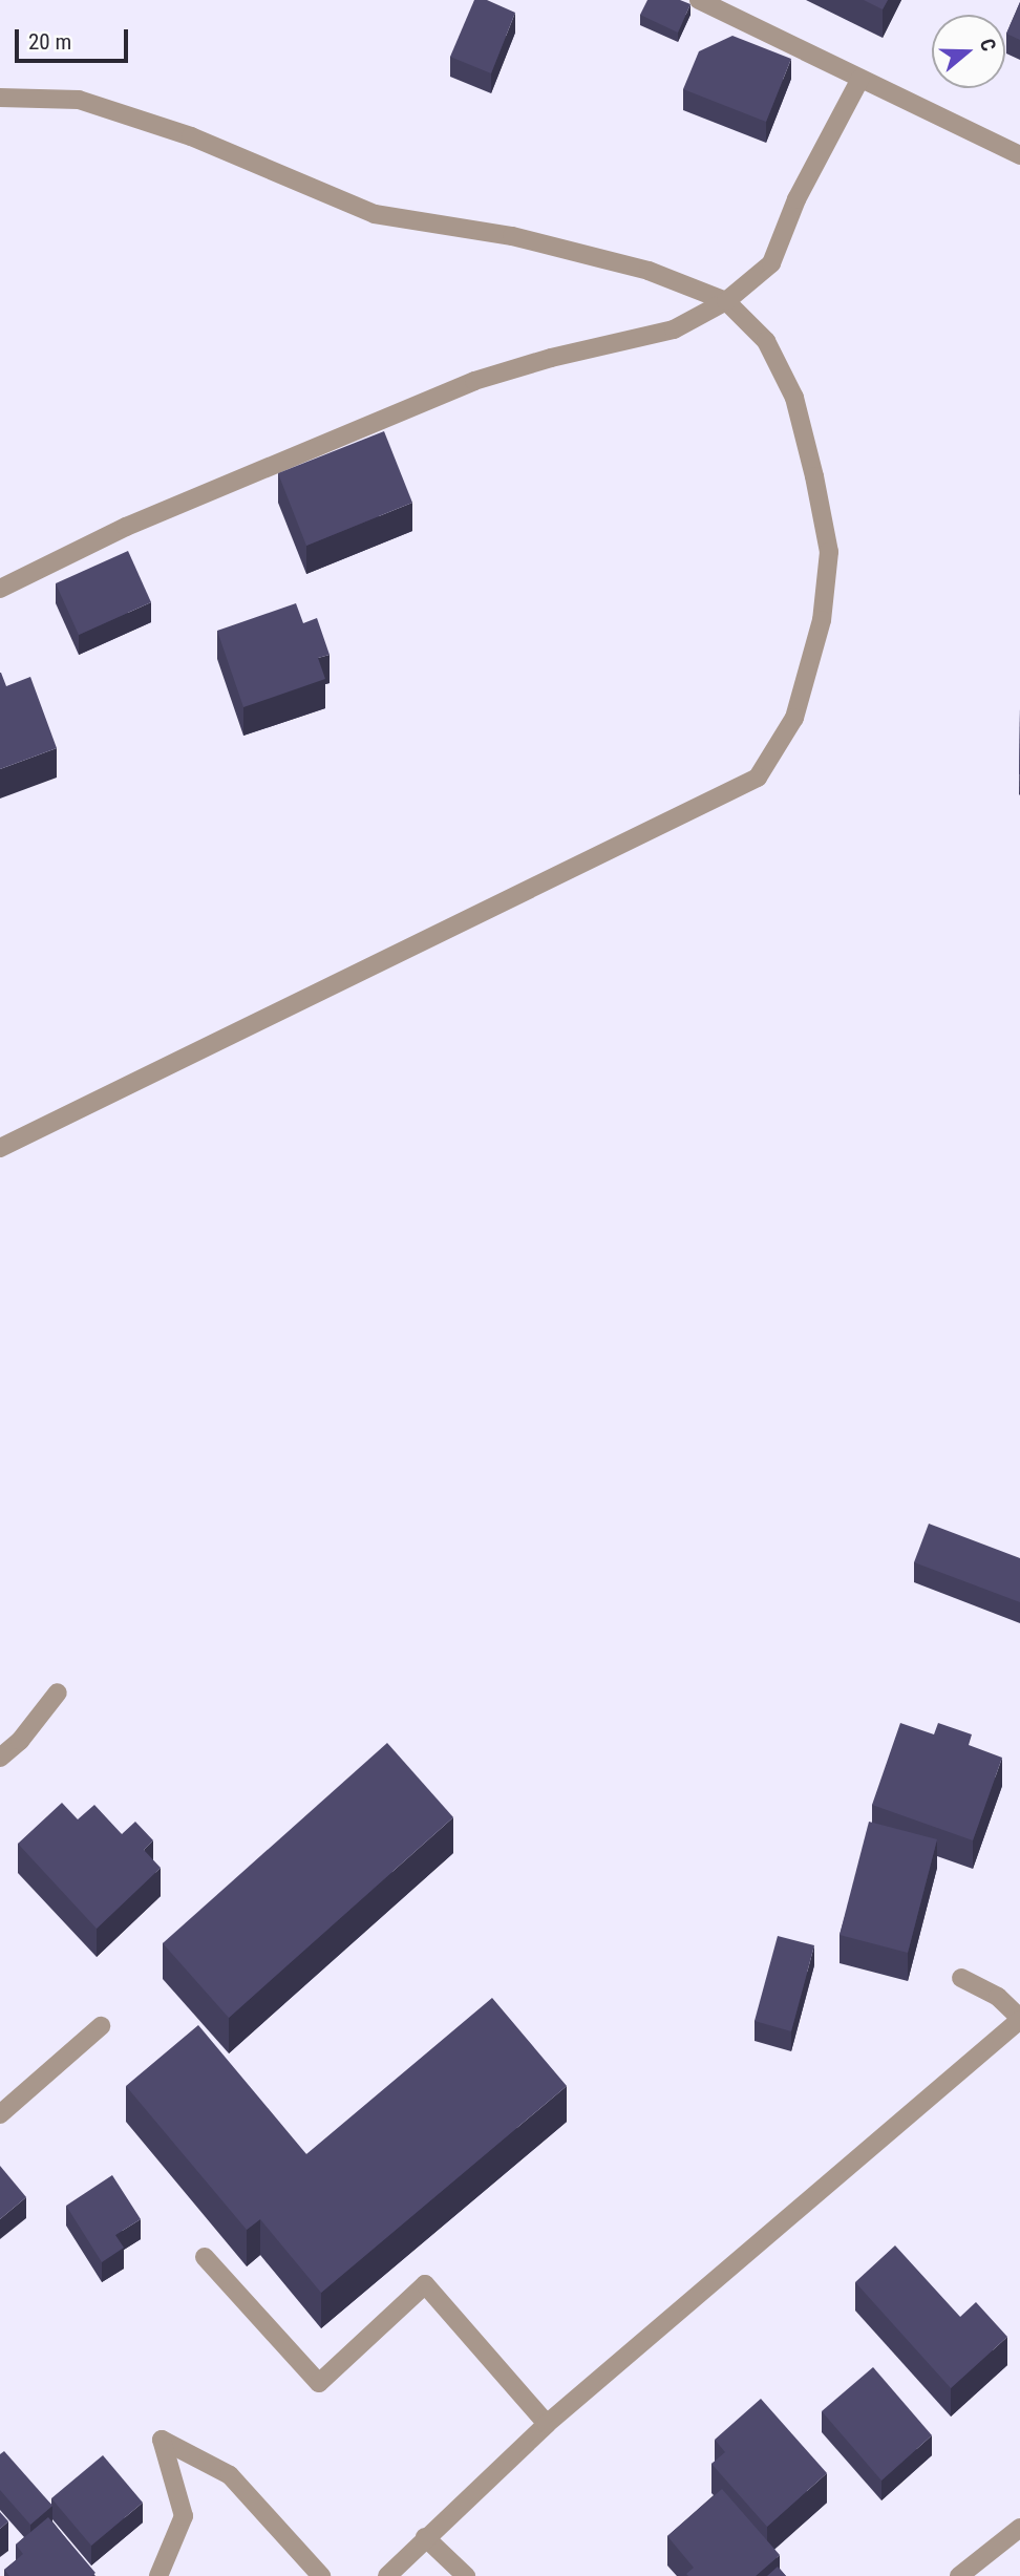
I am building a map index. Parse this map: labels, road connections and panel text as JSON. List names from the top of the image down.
{
  "scale_bar": "20 m",
  "north": "right"
}
